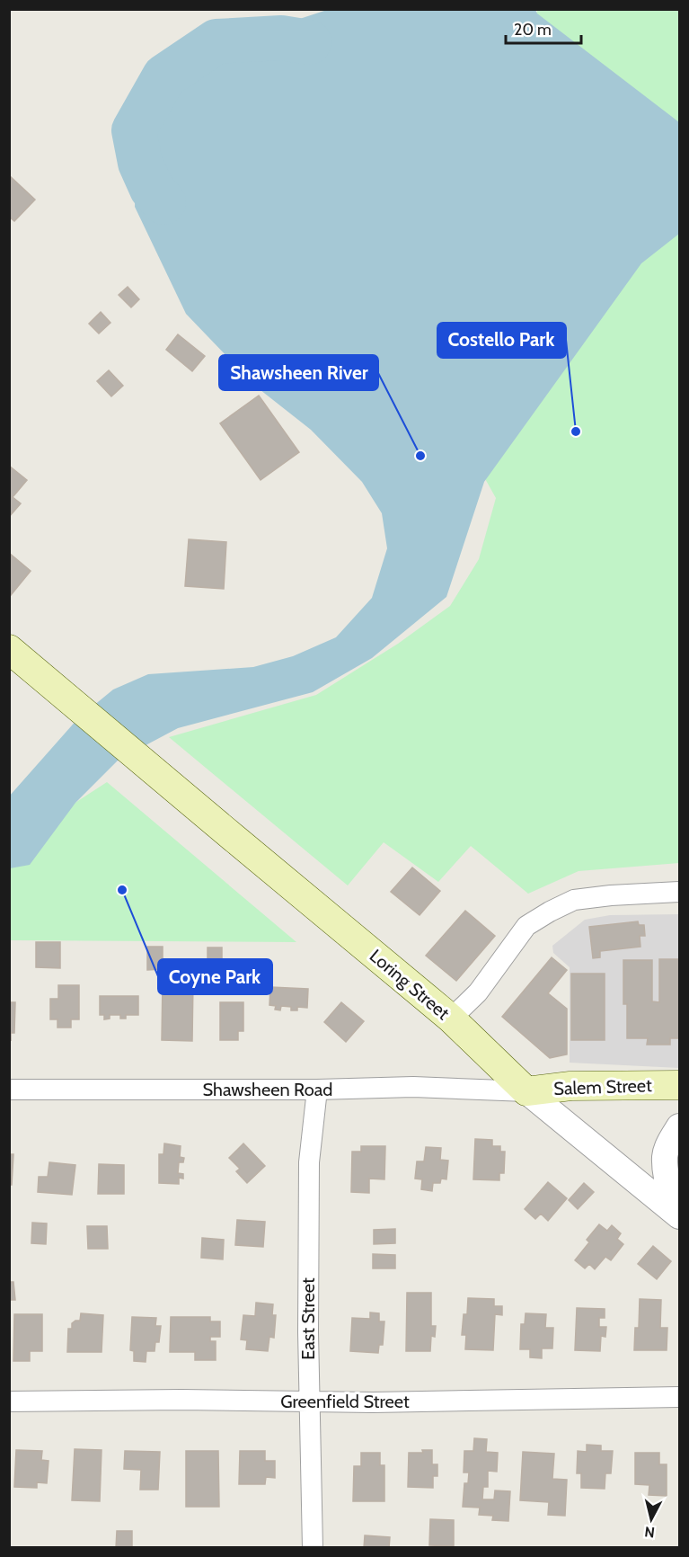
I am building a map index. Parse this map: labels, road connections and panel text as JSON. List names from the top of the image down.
{
  "streets": {
    "main road": ["Loring Street", "Salem Street"],
    "street": ["Shawsheen Road", "East Street", "Greenfield Street"]
  },
  "crossings": [
    ["Loring Street", "Salem Street"],
    ["Loring Street", "Shawsheen Road"],
    ["Salem Street", "Shawsheen Road"],
    ["Shawsheen Road", "East Street"],
    ["East Street", "Greenfield Street"]
  ],
  "places": ["Costello Park", "Shawsheen River", "Coyne Park"],
  "scale_bar": "20 m",
  "north": "bottom"
}
